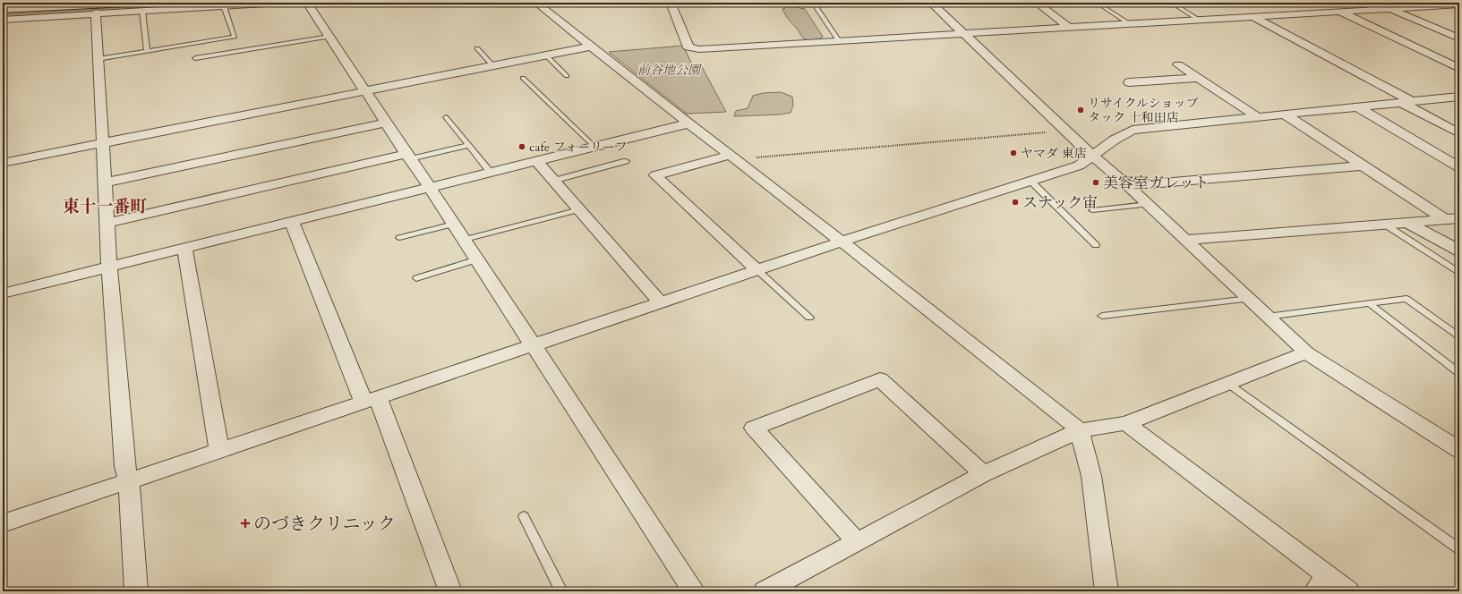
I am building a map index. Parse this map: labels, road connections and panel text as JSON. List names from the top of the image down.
{
  "districts": ["東十一番町"],
  "parks": ["前谷地公園"],
  "places": {
    "other": [
      "リサイクルショップ タック 十和田店",
      "cafe フォーリーフ",
      "ヤマダ 東店",
      "美容室ガレット",
      "スナック宙"
    ],
    "health": ["のづきクリニック"]
  }
}
